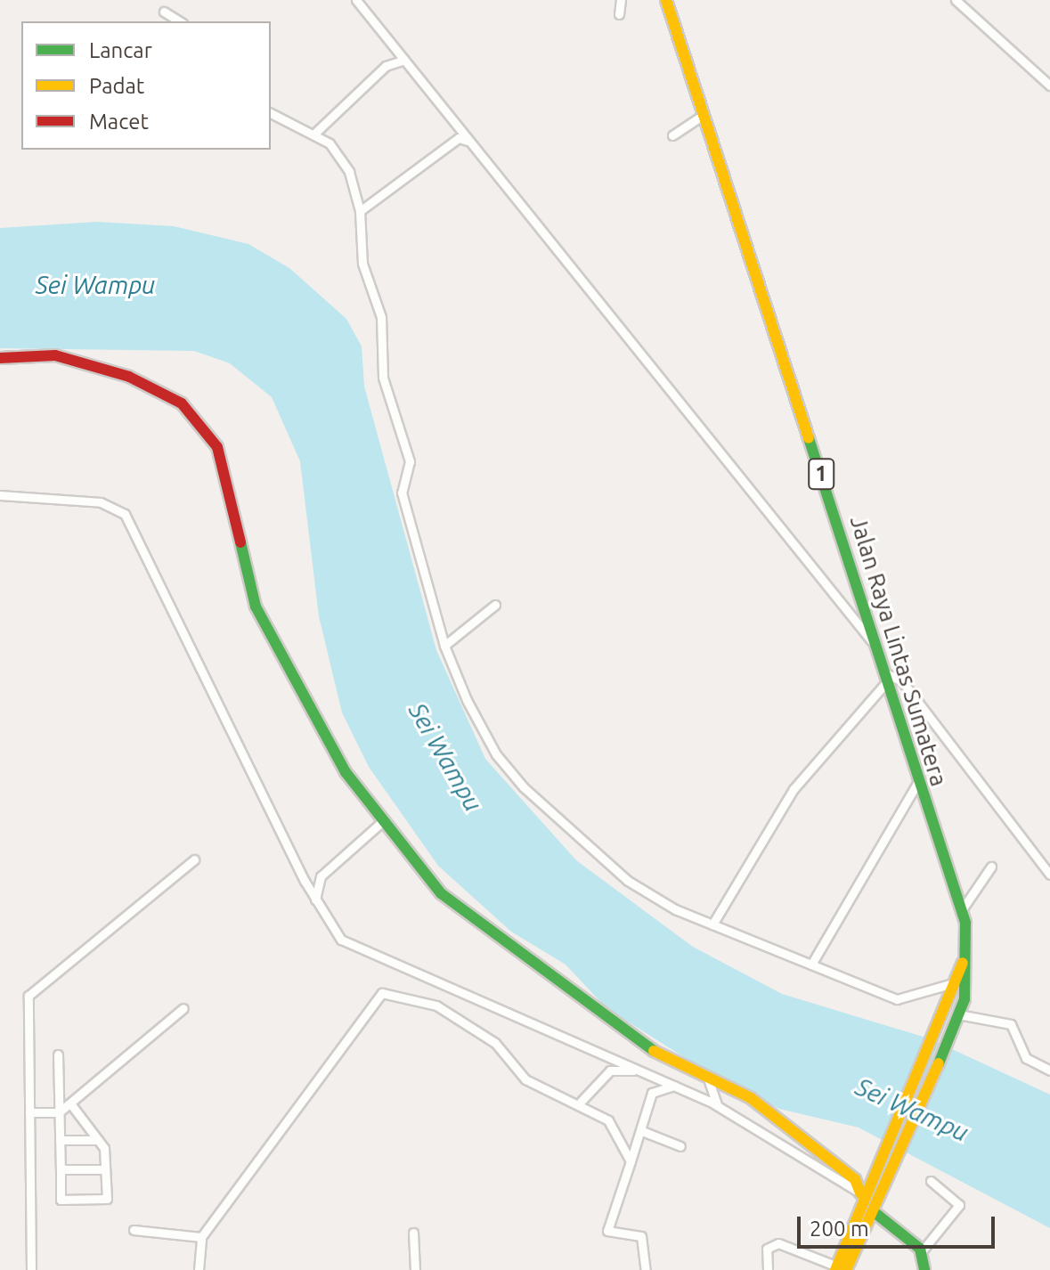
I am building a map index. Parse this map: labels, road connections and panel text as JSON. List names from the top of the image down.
{
  "streets": {
    "main road": ["1", "Jalan Raya Lintas Sumatera"]
  },
  "crossings": [
    ["1", "Jalan Raya Lintas Sumatera"]
  ],
  "water": ["Sei Wampu"],
  "legend": ["Lancar", "Padat", "Macet"],
  "scale_bar": "200 m"
}
